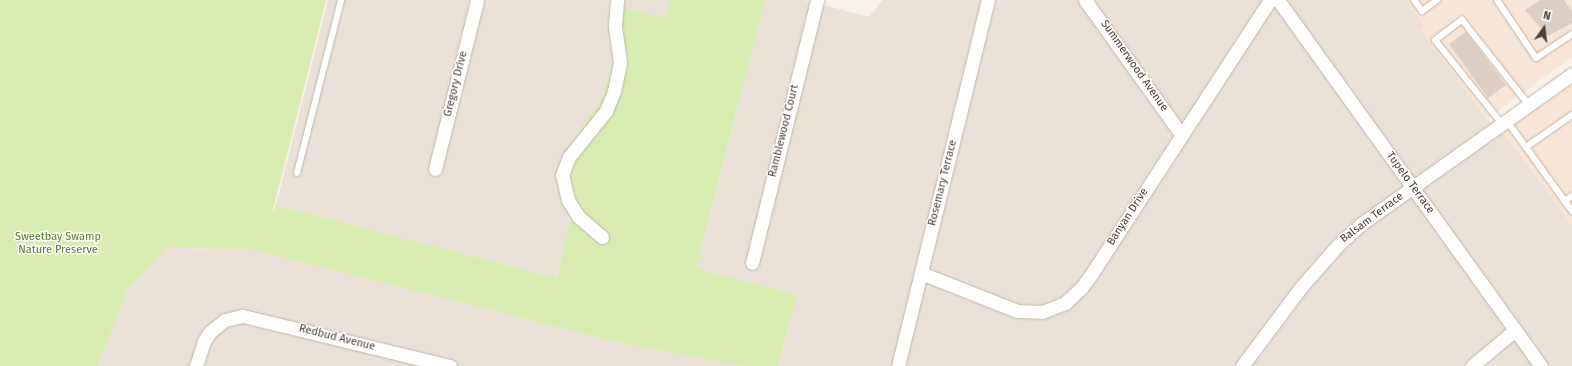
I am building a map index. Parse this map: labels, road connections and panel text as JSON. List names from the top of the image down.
{
  "streets": {
    "street": [
      "Summerwood Avenue",
      "Gregory Drive",
      "Ramblewood Court",
      "Rosemary Terrace",
      "Tupelo Terrace",
      "Banyan Drive",
      "Balsam Terrace",
      "Redbud Avenue"
    ]
  },
  "crossings": [
    ["Summerwood Avenue", "Banyan Drive"],
    ["Rosemary Terrace", "Banyan Drive"],
    ["Tupelo Terrace", "Balsam Terrace"]
  ],
  "parks": ["Sweetbay Swamp Nature Preserve"],
  "north": "top"
}
